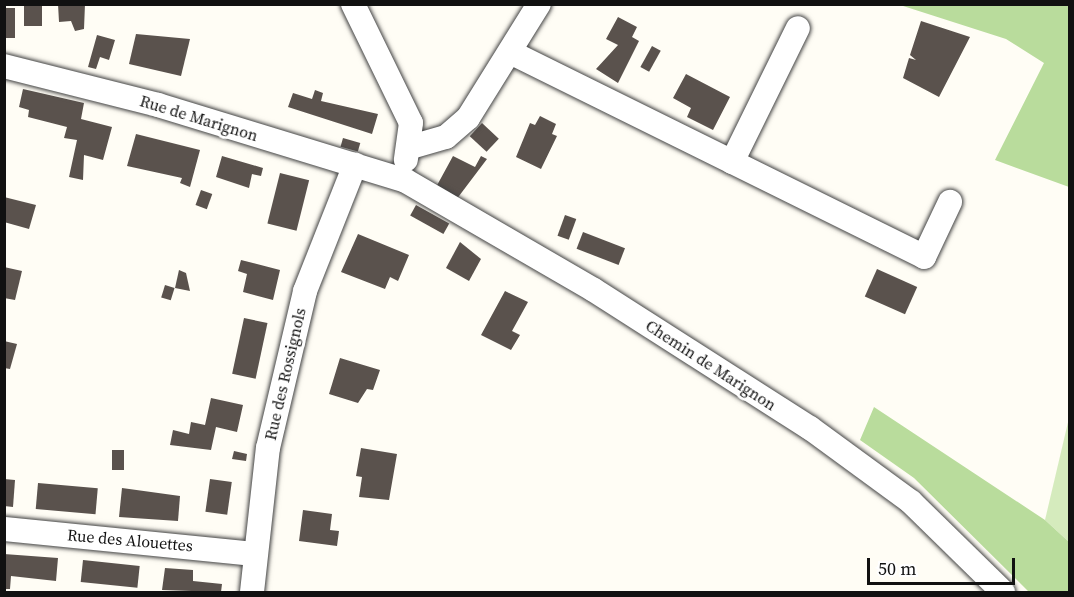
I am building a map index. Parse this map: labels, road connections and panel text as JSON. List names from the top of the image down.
{
  "streets": {
    "street": [
      "Rue de Marignon",
      "Chemin de Marignon",
      "Rue des Rossignols",
      "Rue des Alouettes"
    ]
  },
  "crossings": [
    ["Rue de Marignon", "Chemin de Marignon"],
    ["Rue de Marignon", "Rue des Rossignols"],
    ["Rue des Rossignols", "Rue des Alouettes"]
  ],
  "scale_bar": "50 m"
}
